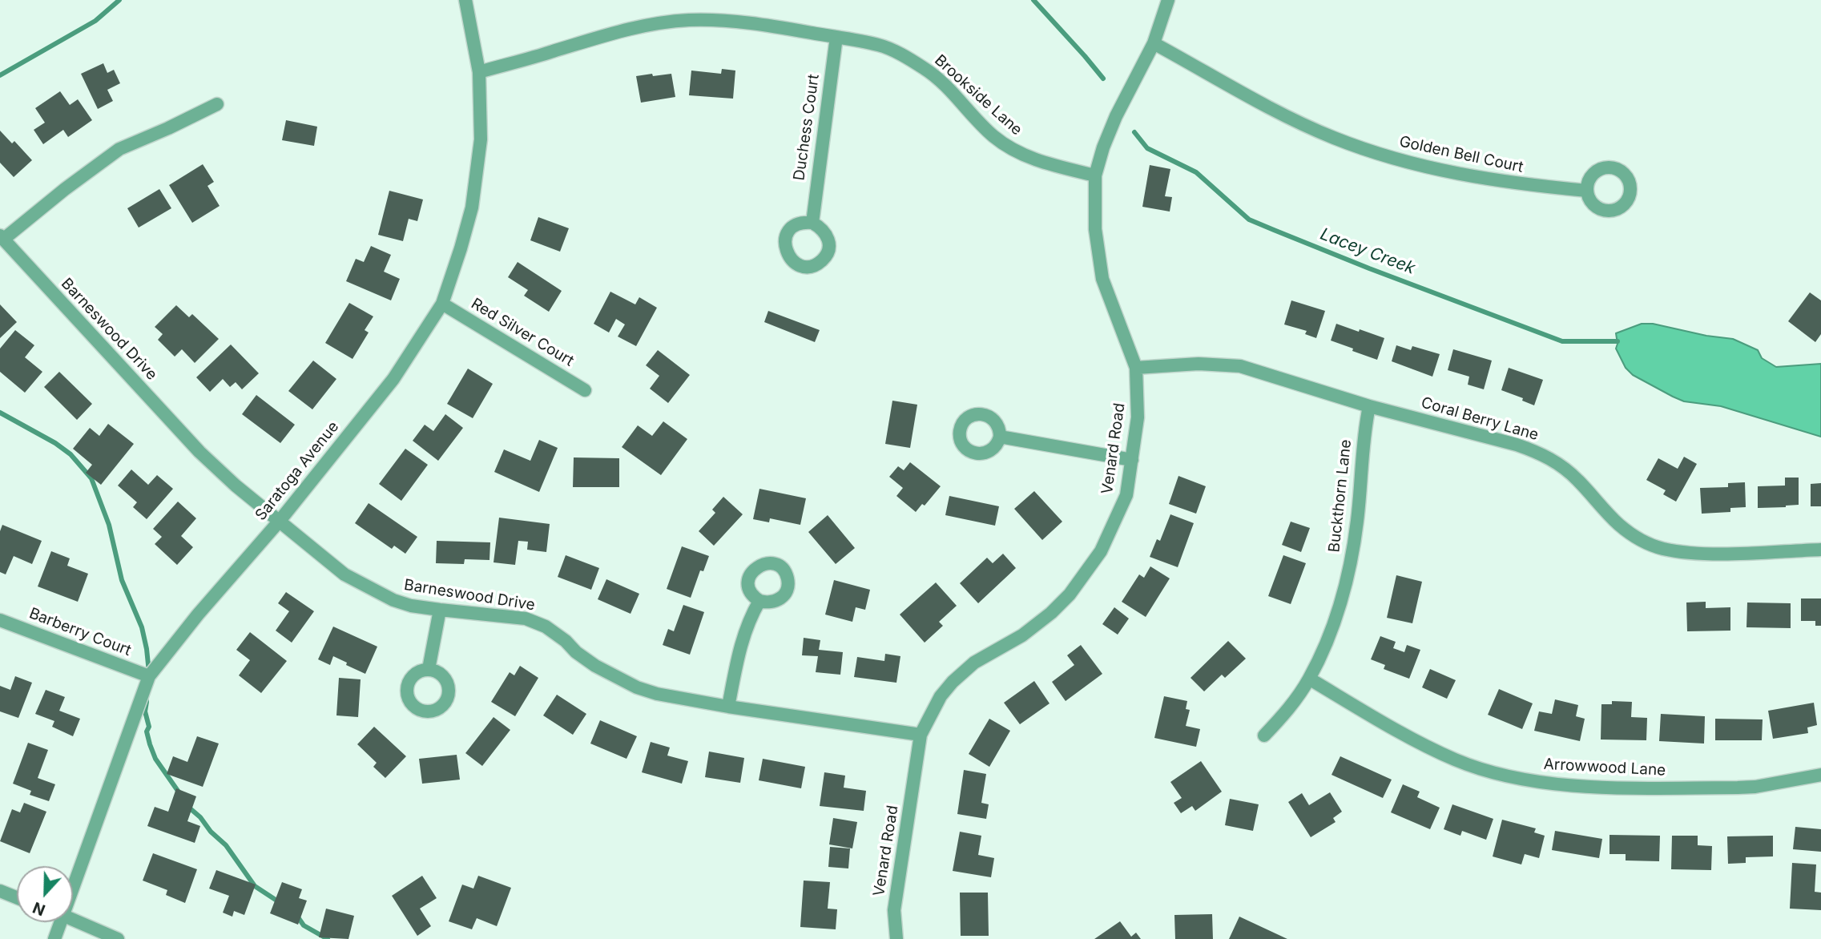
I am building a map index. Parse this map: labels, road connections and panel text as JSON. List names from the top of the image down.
{
  "streets": {
    "street": [
      "Brookside Lane",
      "Duchess Court",
      "Golden Bell Court",
      "Barneswood Drive",
      "Red Silver Court",
      "Coral Berry Lane",
      "Venard Road",
      "Saratoga Avenue",
      "Buckthorn Lane",
      "Barberry Court",
      "Arrowwood Lane"
    ]
  },
  "crossings": [
    ["Brookside Lane", "Duchess Court"],
    ["Brookside Lane", "Venard Road"],
    ["Brookside Lane", "Saratoga Avenue"],
    ["Golden Bell Court", "Venard Road"],
    ["Barneswood Drive", "Venard Road"],
    ["Barneswood Drive", "Saratoga Avenue"],
    ["Red Silver Court", "Saratoga Avenue"],
    ["Coral Berry Lane", "Venard Road"],
    ["Coral Berry Lane", "Buckthorn Lane"],
    ["Saratoga Avenue", "Barberry Court"],
    ["Buckthorn Lane", "Arrowwood Lane"]
  ],
  "water": ["Lacey Creek"],
  "north": "bottom"
}
